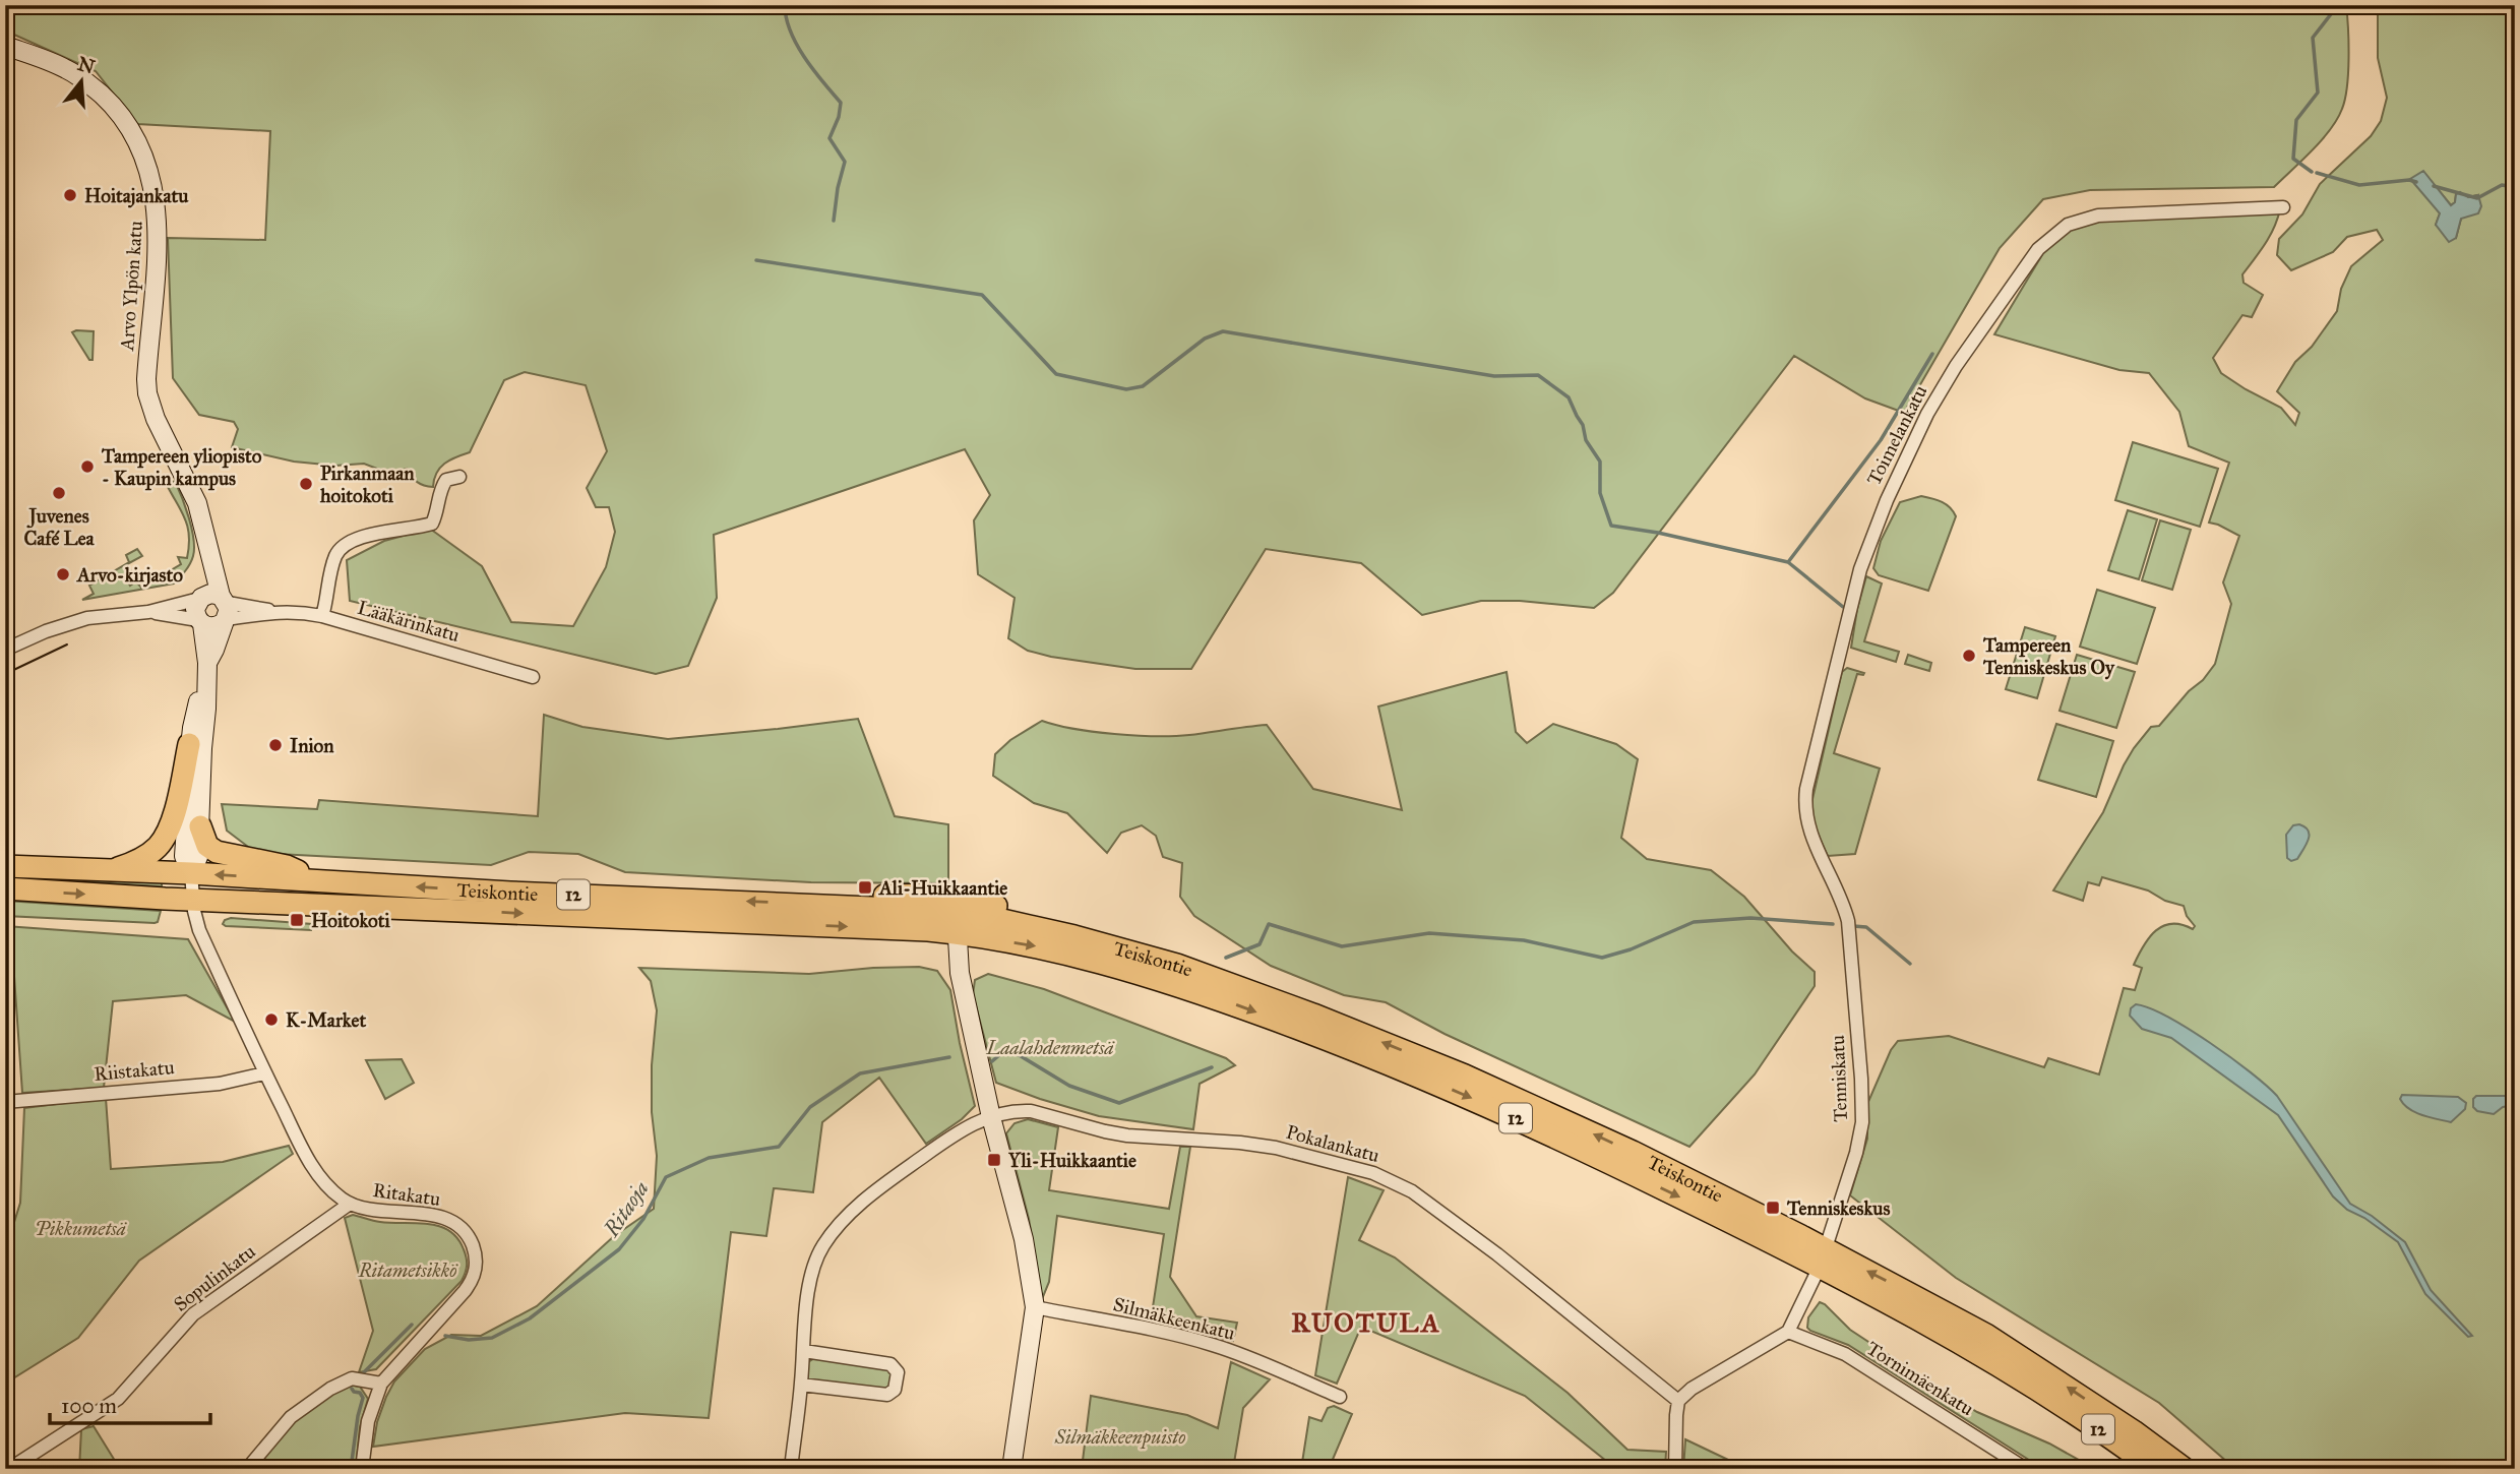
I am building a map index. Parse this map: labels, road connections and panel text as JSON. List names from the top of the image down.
{
  "streets": {
    "highway": ["Teiskontie", "12"],
    "street": [
      "Arvo Ylpön katu",
      "Toimelankatu",
      "Lääkärinkatu",
      "Riistakatu",
      "Tenniskatu",
      "Pokalankatu",
      "Ritakatu",
      "Sopulinkatu",
      "Silmäkkeenkatu",
      "Tornimäenkatu"
    ]
  },
  "crossings": [
    ["Arvo Ylpön katu", "Lääkärinkatu"],
    ["Arvo Ylpön katu", "Teiskontie"],
    ["Arvo Ylpön katu", "Ritakatu"],
    ["Toimelankatu", "Tenniskatu"],
    ["Teiskontie", "12"],
    ["Teiskontie", "Tenniskatu"],
    ["Teiskontie", "Ritakatu"],
    ["Riistakatu", "Ritakatu"],
    ["Tenniskatu", "Tornimäenkatu"],
    ["Ritakatu", "Sopulinkatu"]
  ],
  "districts": ["RUOTULA"],
  "water": ["Ritaoja"],
  "parks": [
    "Laalahdenmetsä",
    "Pikkumetsä",
    "Ritametsikkö",
    "Silmäkkeenpuisto"
  ],
  "places": {
    "other": [
      "Hoitajankatu",
      "Tampereen yliopisto - Kaupin kampus",
      "Pirkanmaan hoitokoti",
      "Juvenes Café Lea",
      "Arvo-kirjasto",
      "Tampereen Tenniskeskus Oy",
      "Inion",
      "K-Market"
    ],
    "transit": [
      "Ali-Huikkaantie",
      "Hoitokoti",
      "Yli-Huikkaantie",
      "Tenniskeskus"
    ]
  },
  "scale_bar": "100 m",
  "north": "top"
}
